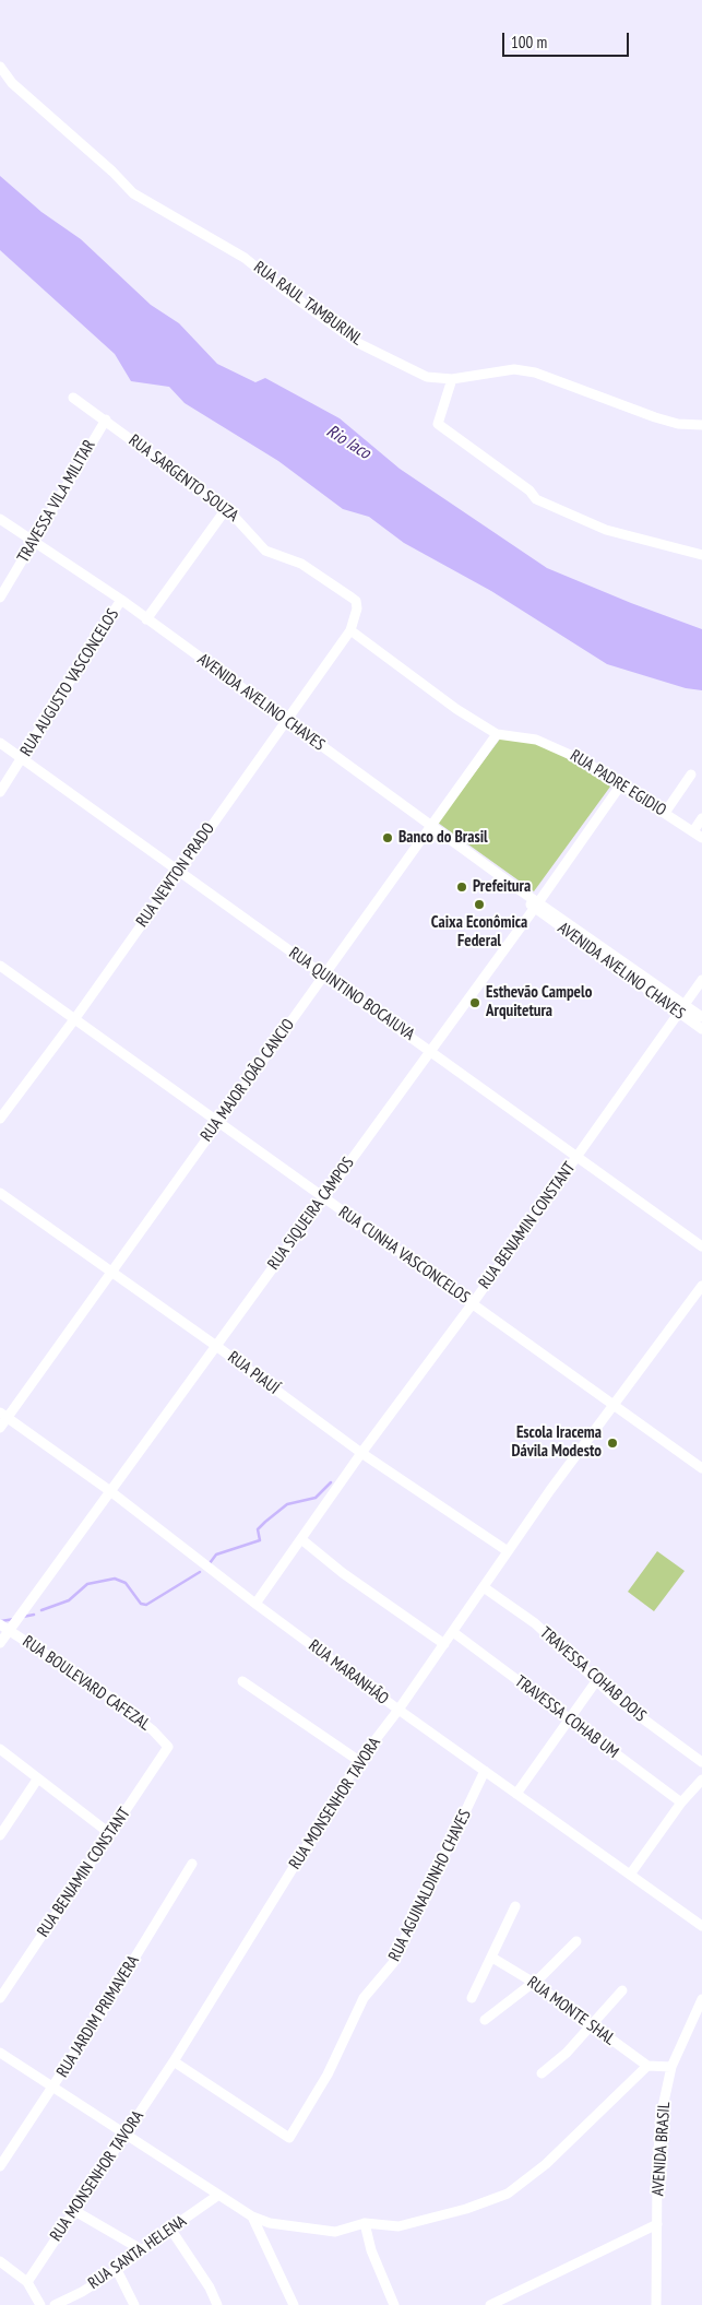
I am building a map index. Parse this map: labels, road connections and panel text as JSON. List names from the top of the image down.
{
  "streets": {
    "street": [
      "RUA RAUL TAMBURINL",
      "RUA SARGENTO SOUZA",
      "TRAVESSA VILA MILITAR",
      "RUA AUGUSTO VASCONCELOS",
      "AVENIDA AVELINO CHAVES",
      "RUA PADRE EGIDIO",
      "RUA NEWTON PRADO",
      "RUA QUINTINO BOCAIUVA",
      "RUA MAJOR JOÃO CANCIO",
      "RUA SIQUEIRA CAMPOS",
      "RUA BENJAMIN CONSTANT",
      "RUA CUNHA VASCONCELOS",
      "RUA PIAUÍ",
      "RUA MARANHÃO",
      "TRAVESSA COHAB DOIS",
      "RUA BOULEVARD CAFEZAL",
      "TRAVESSA COHAB UM",
      "RUA MONSENHOR TAVORA",
      "RUA AGUINALDINHO CHAVES",
      "RUA MONTE SHAL",
      "RUA JARDIM PRIMAVERA",
      "AVENIDA BRASIL",
      "RUA SANTA HELENA"
    ]
  },
  "crossings": [
    ["RUA SARGENTO SOUZA", "TRAVESSA VILA MILITAR"],
    ["RUA SARGENTO SOUZA", "RUA NEWTON PRADO"],
    ["TRAVESSA VILA MILITAR", "AVENIDA AVELINO CHAVES"],
    ["RUA AUGUSTO VASCONCELOS", "AVENIDA AVELINO CHAVES"],
    ["RUA AUGUSTO VASCONCELOS", "RUA QUINTINO BOCAIUVA"],
    ["AVENIDA AVELINO CHAVES", "RUA NEWTON PRADO"],
    ["AVENIDA AVELINO CHAVES", "RUA MAJOR JOÃO CANCIO"],
    ["AVENIDA AVELINO CHAVES", "RUA SIQUEIRA CAMPOS"],
    ["AVENIDA AVELINO CHAVES", "RUA BENJAMIN CONSTANT"],
    ["RUA PADRE EGIDIO", "RUA MAJOR JOÃO CANCIO"],
    ["RUA PADRE EGIDIO", "RUA SIQUEIRA CAMPOS"],
    ["RUA NEWTON PRADO", "RUA QUINTINO BOCAIUVA"],
    ["RUA NEWTON PRADO", "RUA CUNHA VASCONCELOS"],
    ["RUA QUINTINO BOCAIUVA", "RUA MAJOR JOÃO CANCIO"],
    ["RUA QUINTINO BOCAIUVA", "RUA SIQUEIRA CAMPOS"],
    ["RUA QUINTINO BOCAIUVA", "RUA BENJAMIN CONSTANT"],
    ["RUA MAJOR JOÃO CANCIO", "RUA CUNHA VASCONCELOS"],
    ["RUA MAJOR JOÃO CANCIO", "RUA PIAUÍ"],
    ["RUA MAJOR JOÃO CANCIO", "RUA MARANHÃO"],
    ["RUA SIQUEIRA CAMPOS", "RUA CUNHA VASCONCELOS"],
    ["RUA SIQUEIRA CAMPOS", "RUA PIAUÍ"],
    ["RUA SIQUEIRA CAMPOS", "RUA MARANHÃO"],
    ["RUA SIQUEIRA CAMPOS", "RUA BOULEVARD CAFEZAL"],
    ["RUA BENJAMIN CONSTANT", "RUA CUNHA VASCONCELOS"],
    ["RUA BENJAMIN CONSTANT", "RUA PIAUÍ"],
    ["RUA BENJAMIN CONSTANT", "RUA MARANHÃO"],
    ["RUA BENJAMIN CONSTANT", "RUA BOULEVARD CAFEZAL"],
    ["RUA CUNHA VASCONCELOS", "RUA MONSENHOR TAVORA"],
    ["RUA PIAUÍ", "RUA MONSENHOR TAVORA"],
    ["RUA MARANHÃO", "RUA MONSENHOR TAVORA"],
    ["RUA MARANHÃO", "RUA AGUINALDINHO CHAVES"],
    ["TRAVESSA COHAB DOIS", "RUA MONSENHOR TAVORA"],
    ["TRAVESSA COHAB UM", "RUA MONSENHOR TAVORA"],
    ["RUA MONSENHOR TAVORA", "RUA AGUINALDINHO CHAVES"]
  ],
  "water": ["Rio Iaco"],
  "places": [
    "Banco do Brasil",
    "Prefeitura",
    "Caixa Econômica Federal",
    "Esthevão Campelo Arquitetura",
    "Escola Iracema Dávila Modesto"
  ],
  "scale_bar": "100 m"
}
